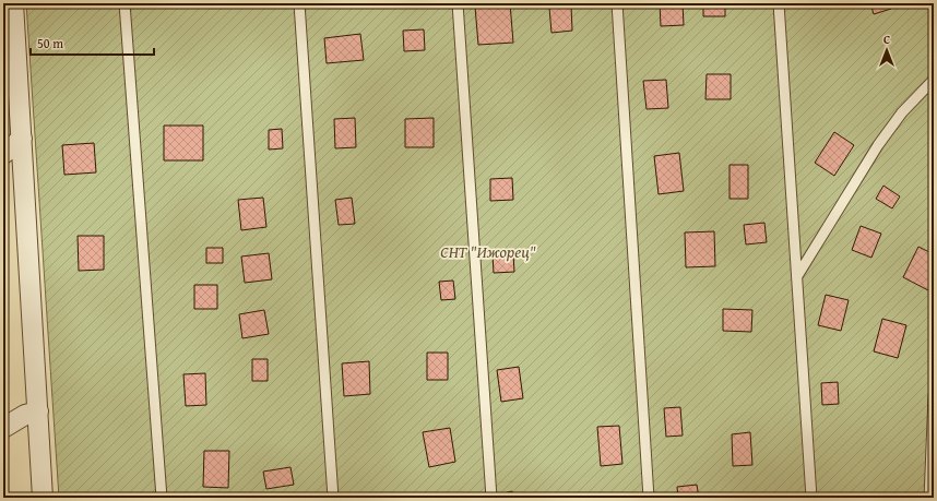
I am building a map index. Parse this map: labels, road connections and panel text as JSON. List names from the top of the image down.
{
  "parks": ["СНТ \"Ижорец\""],
  "scale_bar": "50 m",
  "north": "top"
}
